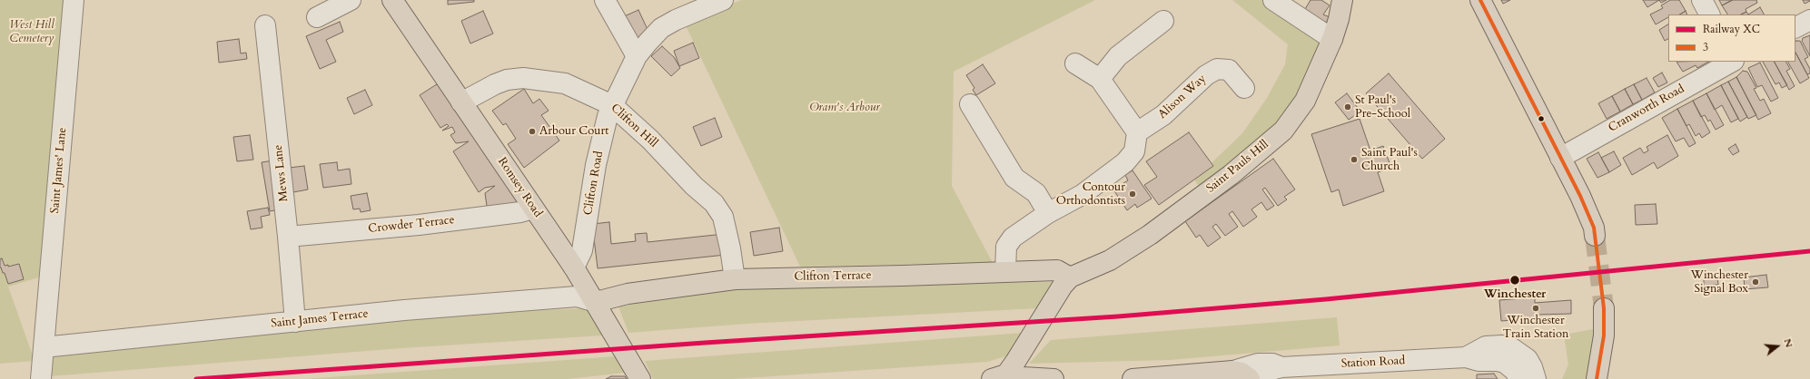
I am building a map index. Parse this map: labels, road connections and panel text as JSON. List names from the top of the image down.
{
  "streets": {
    "main road": [
      "Saint Pauls Hill",
      "Romsey Road",
      "Clifton Terrace",
      "Station Road"
    ],
    "street": [
      "Alison Way",
      "Cranworth Road",
      "Clifton Hill",
      "Saint James' Lane",
      "Mews Lane",
      "Clifton Road",
      "Crowder Terrace",
      "Saint James Terrace"
    ]
  },
  "crossings": [
    ["Clifton Hill", "Clifton Road"],
    ["Clifton Hill", "Romsey Road"],
    ["Clifton Hill", "Clifton Terrace"],
    ["Saint Pauls Hill", "Clifton Terrace"],
    ["Saint James' Lane", "Saint James Terrace"],
    ["Mews Lane", "Crowder Terrace"],
    ["Mews Lane", "Saint James Terrace"],
    ["Clifton Road", "Romsey Road"],
    ["Romsey Road", "Crowder Terrace"],
    ["Romsey Road", "Clifton Terrace"],
    ["Romsey Road", "Saint James Terrace"],
    ["Clifton Terrace", "Saint James Terrace"]
  ],
  "parks": ["West Hill Cemetery", "Oram's Arbour"],
  "places": [
    "St Paul's Pre-School",
    "Arbour Court",
    "Saint Paul's Church",
    "Contour Orthodontists",
    "Winchester",
    "Winchester Signal Box",
    "Winchester Train Station"
  ],
  "lines": ["transit line 3", "rail line XC"],
  "legend": ["Railway XC", "3"],
  "north": "right"
}
